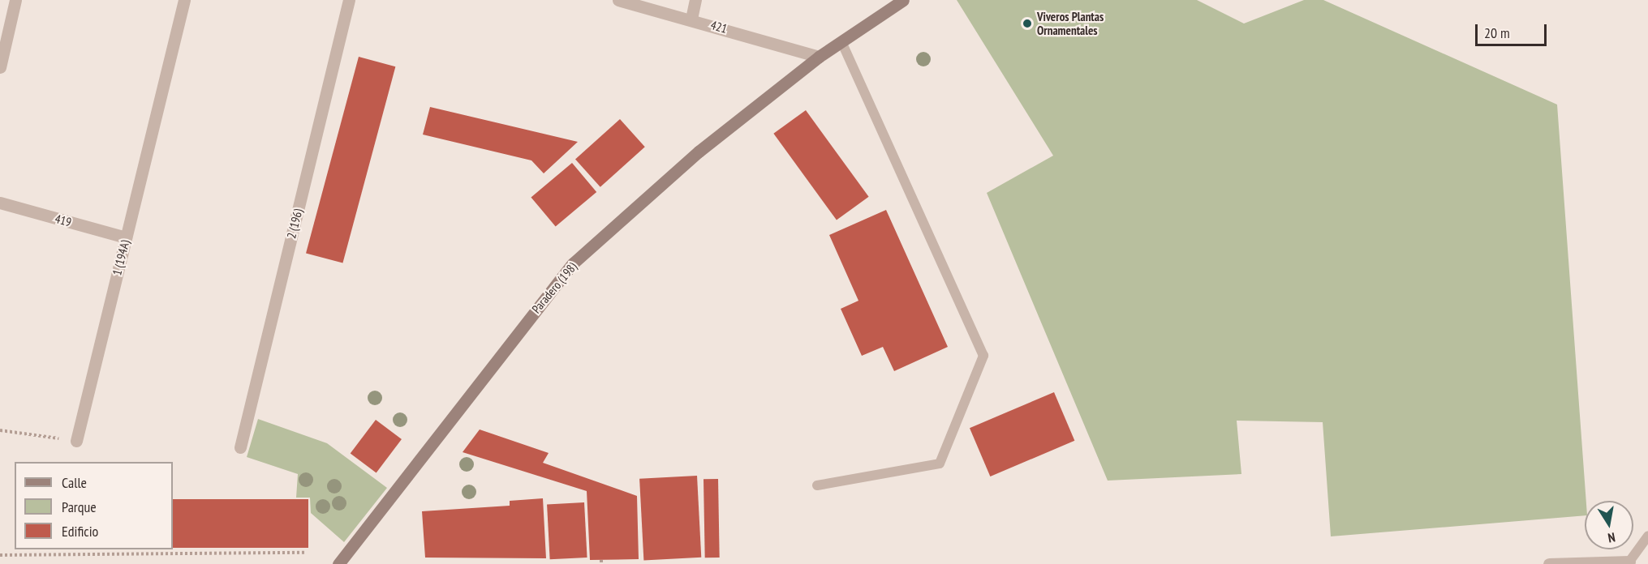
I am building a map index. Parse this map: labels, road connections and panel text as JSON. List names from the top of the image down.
{
  "streets": {
    "main road": ["Paradero (198)"],
    "street": [
      "421",
      "419",
      "2 (196)",
      "1 (194A)"
    ]
  },
  "crossings": [
    ["421", "Paradero (198)"],
    ["419", "1 (194A)"]
  ],
  "places": ["Viveros Plantas Ornamentales"],
  "legend": ["Calle", "Parque", "Edificio"],
  "scale_bar": "20 m",
  "north": "bottom"
}
